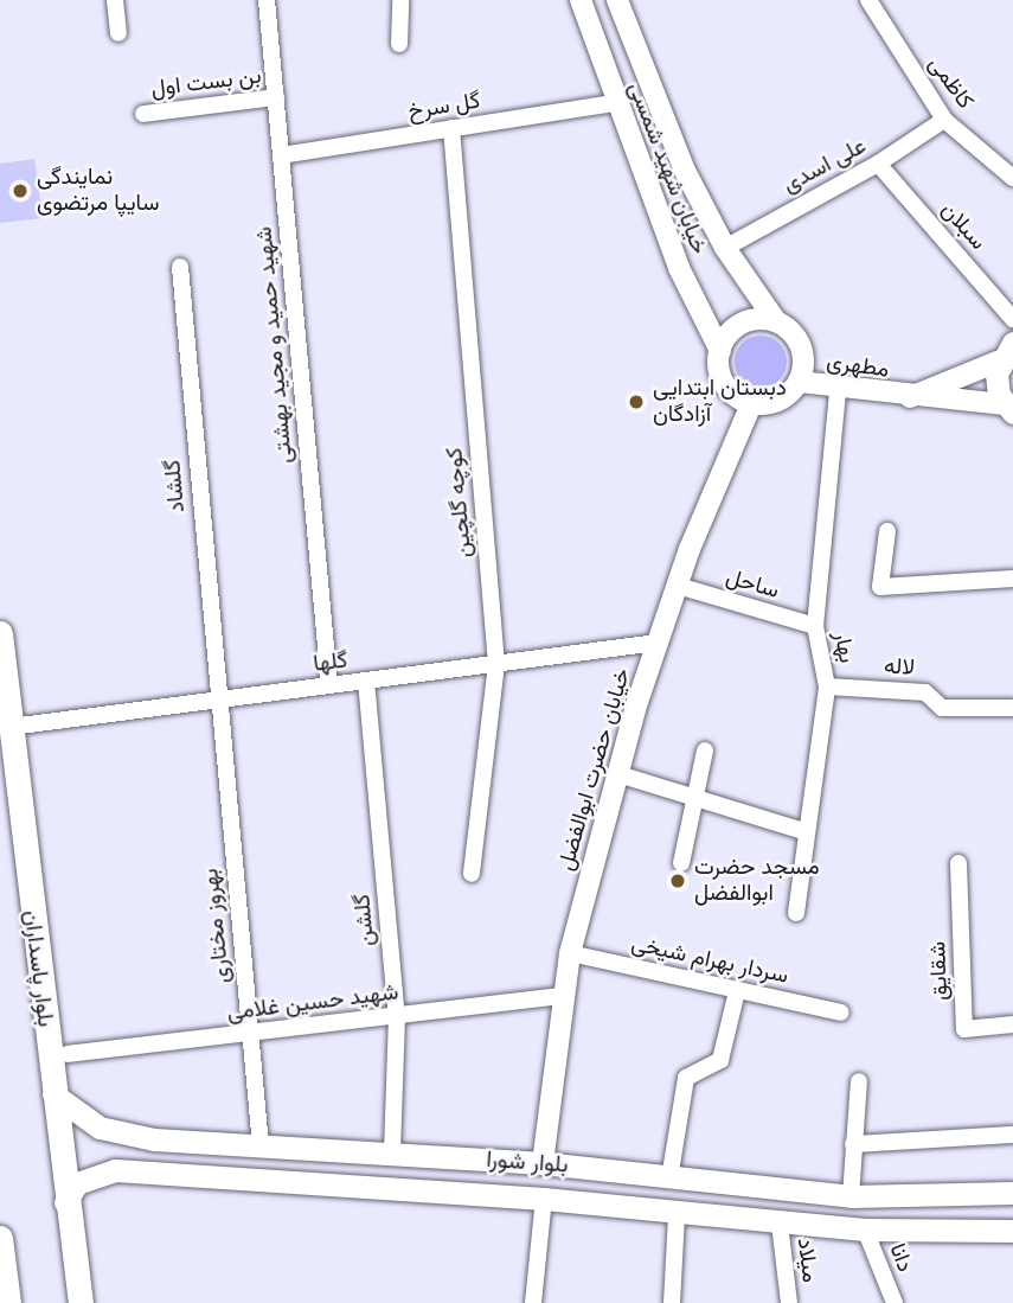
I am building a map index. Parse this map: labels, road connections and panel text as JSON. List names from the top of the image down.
{
  "streets": {
    "main road": ["بلوار پاسداران", "بلوار شورا"],
    "street": [
      "بن بست اول",
      "کاظمی",
      "گل سرخ",
      "علی اسدی",
      "خیابان شهید شمسی",
      "سبلان",
      "شهید حمید و مجید بهشتی",
      "مطهری",
      "گلشاد",
      "کوچه گلچین",
      "ساحل",
      "بهار",
      "گلها",
      "لاله",
      "خیابان حضرت ابوالفضل",
      "گلشن",
      "بهروز مختاری",
      "سردار بهرام شیخی",
      "شقایق",
      "شهید حسین غلامی",
      "دانا",
      "میلاد"
    ]
  },
  "crossings": [
    ["بن بست اول", "شهید حمید و مجید بهشتی"],
    ["کاظمی", "علی اسدی"],
    ["گل سرخ", "خیابان شهید شمسی"],
    ["گل سرخ", "شهید حمید و مجید بهشتی"],
    ["گل سرخ", "کوچه گلچین"],
    ["علی اسدی", "خیابان شهید شمسی"],
    ["علی اسدی", "سبلان"],
    ["خیابان شهید شمسی", "مطهری"],
    ["خیابان شهید شمسی", "خیابان حضرت ابوالفضل"],
    ["شهید حمید و مجید بهشتی", "گلها"],
    ["مطهری", "بهار"],
    ["مطهری", "خیابان حضرت ابوالفضل"],
    ["گلشاد", "گلها"],
    ["گلشاد", "بهروز مختاری"],
    ["کوچه گلچین", "گلها"],
    ["ساحل", "بهار"],
    ["ساحل", "خیابان حضرت ابوالفضل"],
    ["بهار", "لاله"],
    ["گلها", "خیابان حضرت ابوالفضل"],
    ["گلها", "گلشن"],
    ["گلها", "بهروز مختاری"],
    ["گلها", "بلوار پاسداران"],
    ["خیابان حضرت ابوالفضل", "سردار بهرام شیخی"],
    ["خیابان حضرت ابوالفضل", "شهید حسین غلامی"],
    ["خیابان حضرت ابوالفضل", "بلوار شورا"],
    ["گلشن", "شهید حسین غلامی"],
    ["گلشن", "بلوار شورا"],
    ["بهروز مختاری", "شهید حسین غلامی"],
    ["بهروز مختاری", "بلوار شورا"],
    ["بلوار پاسداران", "بلوار شورا"],
    ["بلوار شورا", "دانا"],
    ["بلوار شورا", "میلاد"]
  ],
  "places": ["نمایندگی سایپا مرتضوی", "دبستان ابتدایی آزادگان", "مسجد حضرت ابوالفضل"]
}
